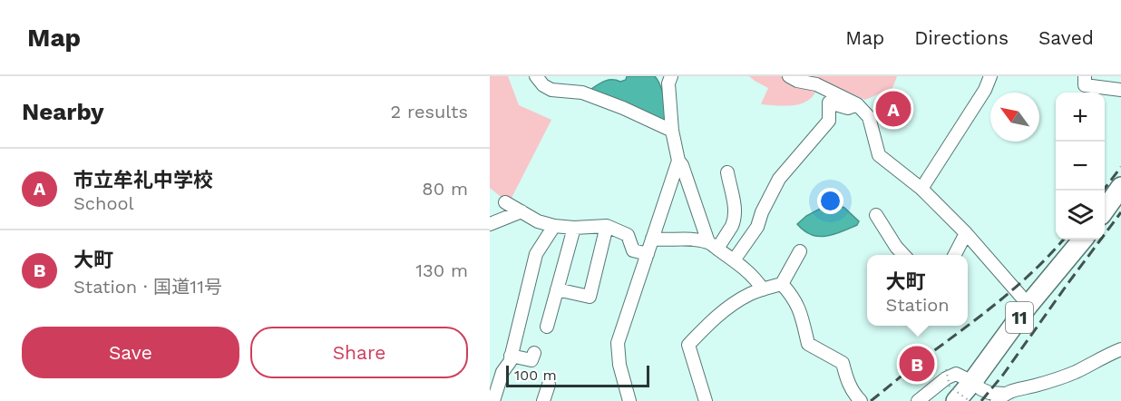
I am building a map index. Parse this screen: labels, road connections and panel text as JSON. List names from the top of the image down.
{
  "streets": {
    "highway": ["11"]
  },
  "scale_bar": "100 m",
  "north": "top left",
  "page": {
    "header": "Map",
    "nav": ["Map", "Directions", "Saved"],
    "heading": ["Nearby", "2 results"],
    "pins": ["A", "B"],
    "map_buttons": ["+", "−"],
    "list": [
      {
        "mark": "A",
        "name": "市立牟礼中学校",
        "note": "School",
        "value": "80 m"
      },
      {
        "mark": "B",
        "name": "大町",
        "note": "Station · 国道11号",
        "value": "130 m"
      }
    ],
    "popup": ["大町", "Station"],
    "buttons": ["Save", "Share"],
    "scale": "100 m"
  }
}
